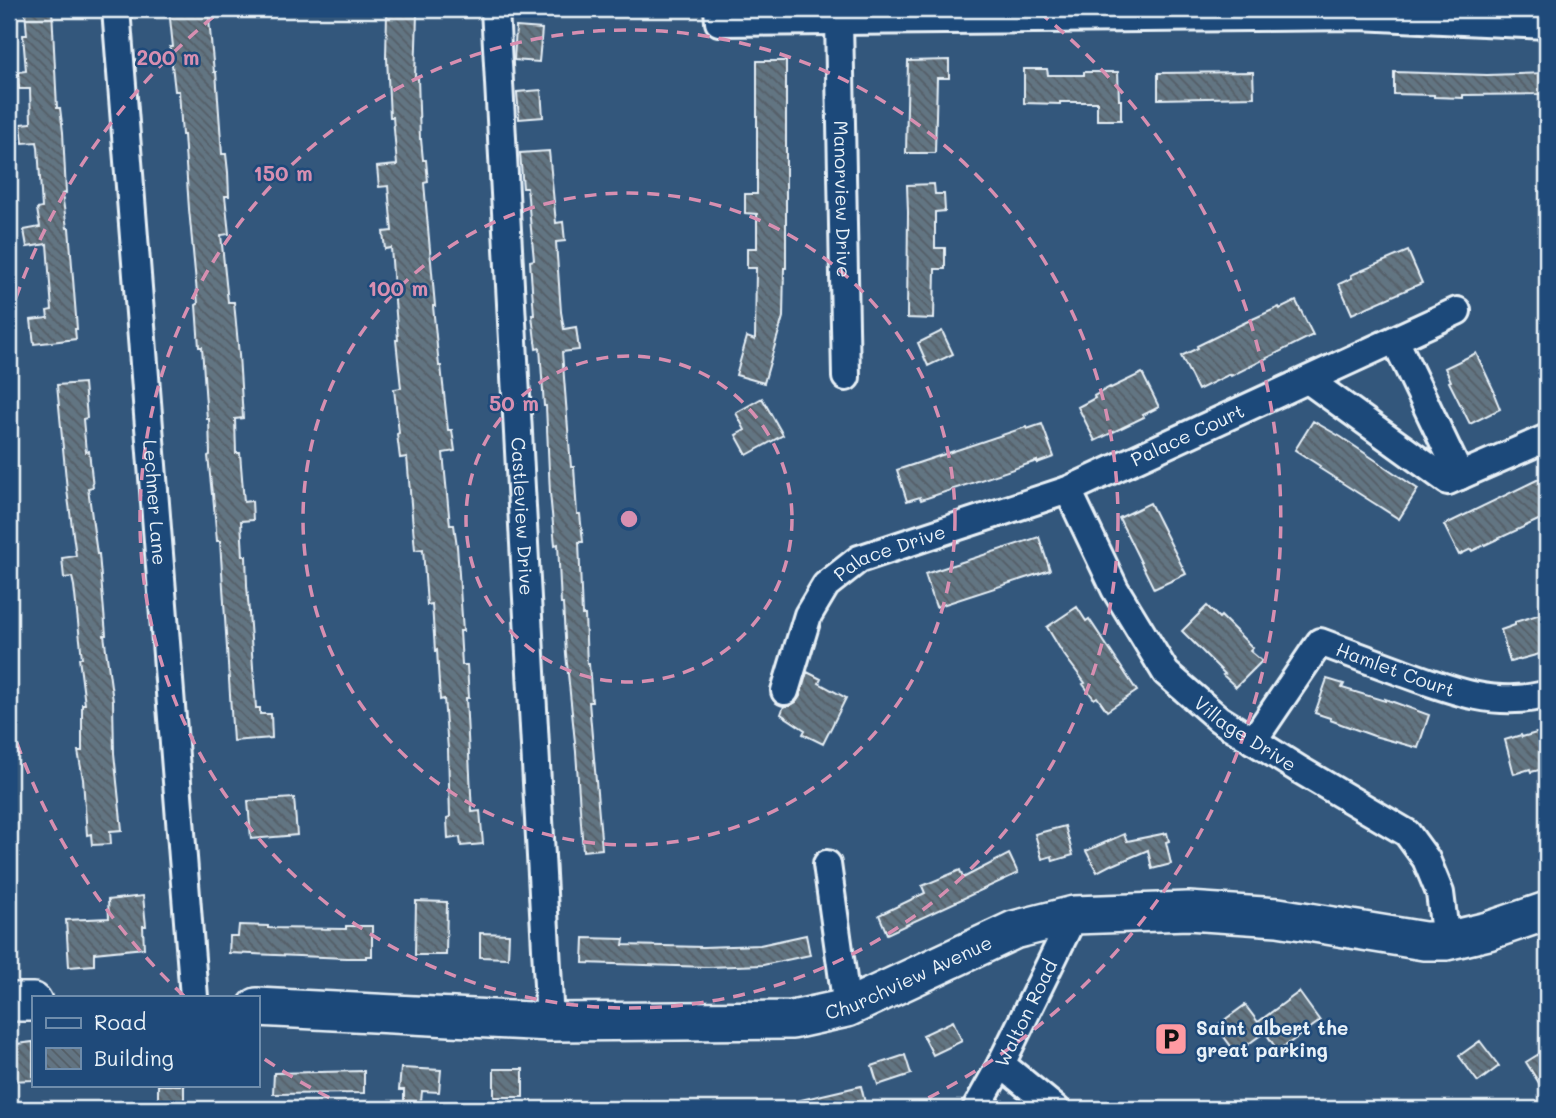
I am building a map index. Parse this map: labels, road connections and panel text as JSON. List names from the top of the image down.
{
  "streets": {
    "street": [
      "Manorview Drive",
      "Palace Court",
      "Lechner Lane",
      "Castleview Drive",
      "Palace Drive",
      "Hamlet Court",
      "Village Drive",
      "Churchview Avenue",
      "Walton Road"
    ]
  },
  "crossings": [
    ["Palace Court", "Palace Drive"],
    ["Palace Court", "Village Drive"],
    ["Castleview Drive", "Churchview Avenue"],
    ["Palace Drive", "Village Drive"],
    ["Hamlet Court", "Village Drive"],
    ["Village Drive", "Churchview Avenue"],
    ["Churchview Avenue", "Walton Road"]
  ],
  "places": {
    "parking": ["Saint albert the great parking"]
  },
  "legend": ["Road", "Building"],
  "rings": [
    "200 m",
    "150 m",
    "100 m",
    "50 m"
  ]
}
